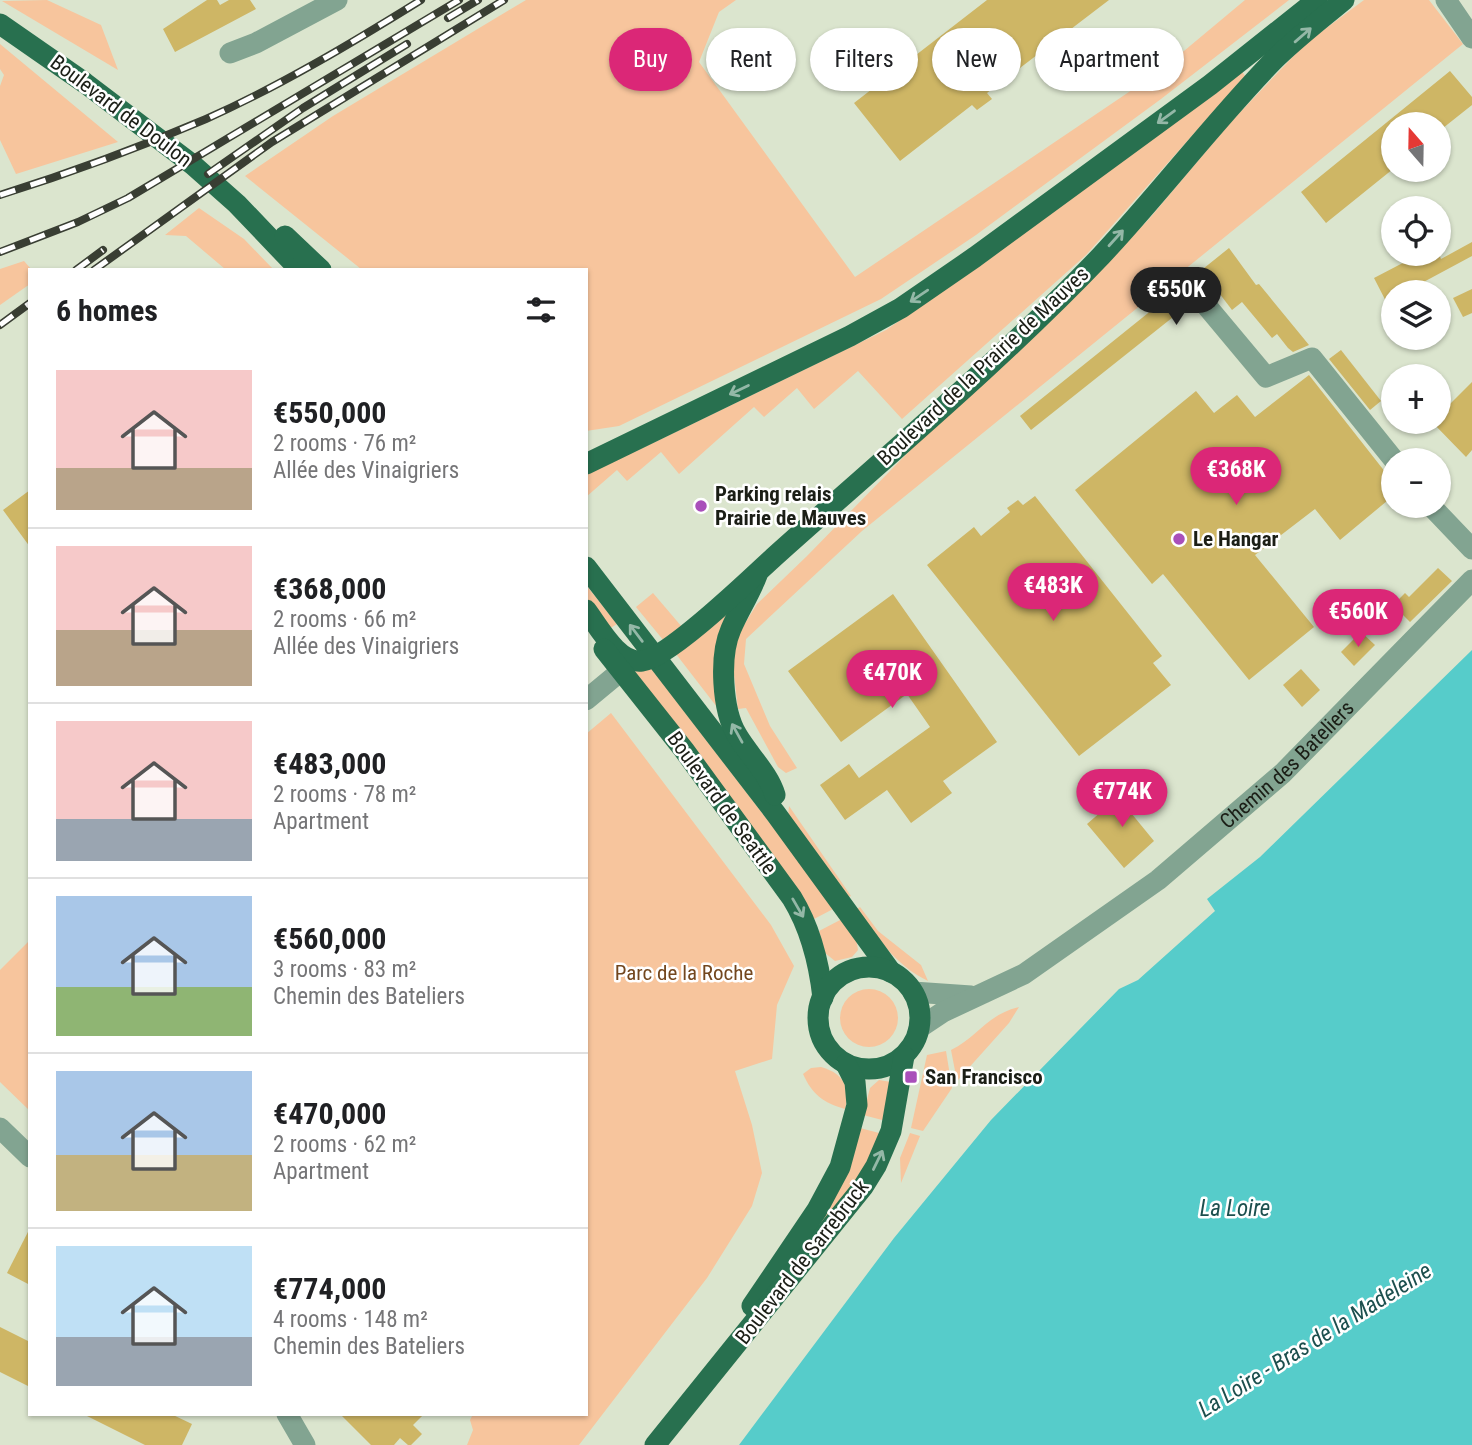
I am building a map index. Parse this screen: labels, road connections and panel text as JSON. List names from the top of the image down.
{
  "streets": {
    "main road": [
      "Boulevard de Doulon",
      "Boulevard de la Prairie de Mauves",
      "Boulevard de Seattle",
      "Boulevard de Sarrebruck"
    ],
    "street": ["Chemin des Bateliers"]
  },
  "crossings": [
    ["Boulevard de la Prairie de Mauves", "Boulevard de Seattle"],
    ["Chemin des Bateliers", "Boulevard de Seattle"],
    ["Chemin des Bateliers", "Boulevard de Sarrebruck"],
    ["Boulevard de Seattle", "Boulevard de Sarrebruck"]
  ],
  "water": ["La Loire", "La Loire - Bras de la Madeleine"],
  "parks": ["Parc de la Roche"],
  "places": {
    "other": ["Parking relais Prairie de Mauves", "Le Hangar"],
    "transit": ["San Francisco"]
  },
  "north": "top",
  "page": {
    "chip": [
      "Buy",
      "Rent",
      "Filters",
      "New",
      "Apartment"
    ],
    "map_buttons": ["+", "−"],
    "price": [
      "€550K",
      "€368K",
      "€483K",
      "€560K",
      "€470K",
      "€774K"
    ],
    "heading": "6 homes",
    "list": [
      {
        "name": "€550,000",
        "note": "2 rooms · 76 m² · Allée des Vinaigriers"
      },
      {
        "name": "€368,000",
        "note": "2 rooms · 66 m² · Allée des Vinaigriers"
      },
      {
        "name": "€483,000",
        "note": "2 rooms · 78 m² · Apartment"
      },
      {
        "name": "€560,000",
        "note": "3 rooms · 83 m² · Chemin des Bateliers"
      },
      {
        "name": "€470,000",
        "note": "2 rooms · 62 m² · Apartment"
      },
      {
        "name": "€774,000",
        "note": "4 rooms · 148 m² · Chemin des Bateliers"
      }
    ]
  }
}
